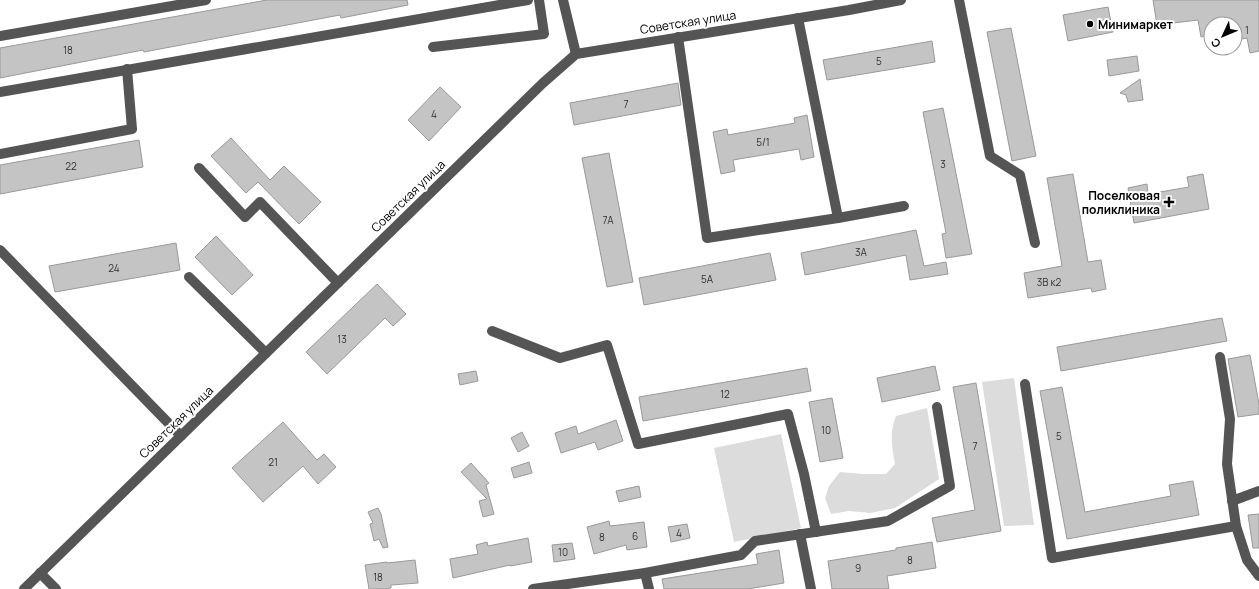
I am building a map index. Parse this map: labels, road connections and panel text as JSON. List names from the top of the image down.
{
  "streets": {
    "street": ["Советская улица"]
  },
  "places": {
    "other": ["Минимаркет"],
    "health": ["Поселковая поликлиника"]
  },
  "house_numbers": [
    "1",
    "18",
    "5",
    "7",
    "4",
    "5/1",
    "3",
    "22",
    "7А",
    "3А",
    "24",
    "5А",
    "3В к2",
    "13",
    "12",
    "10",
    "5",
    "7",
    "21",
    "4",
    "6",
    "8",
    "10",
    "8",
    "9",
    "18"
  ],
  "north": "bottom left"
}
